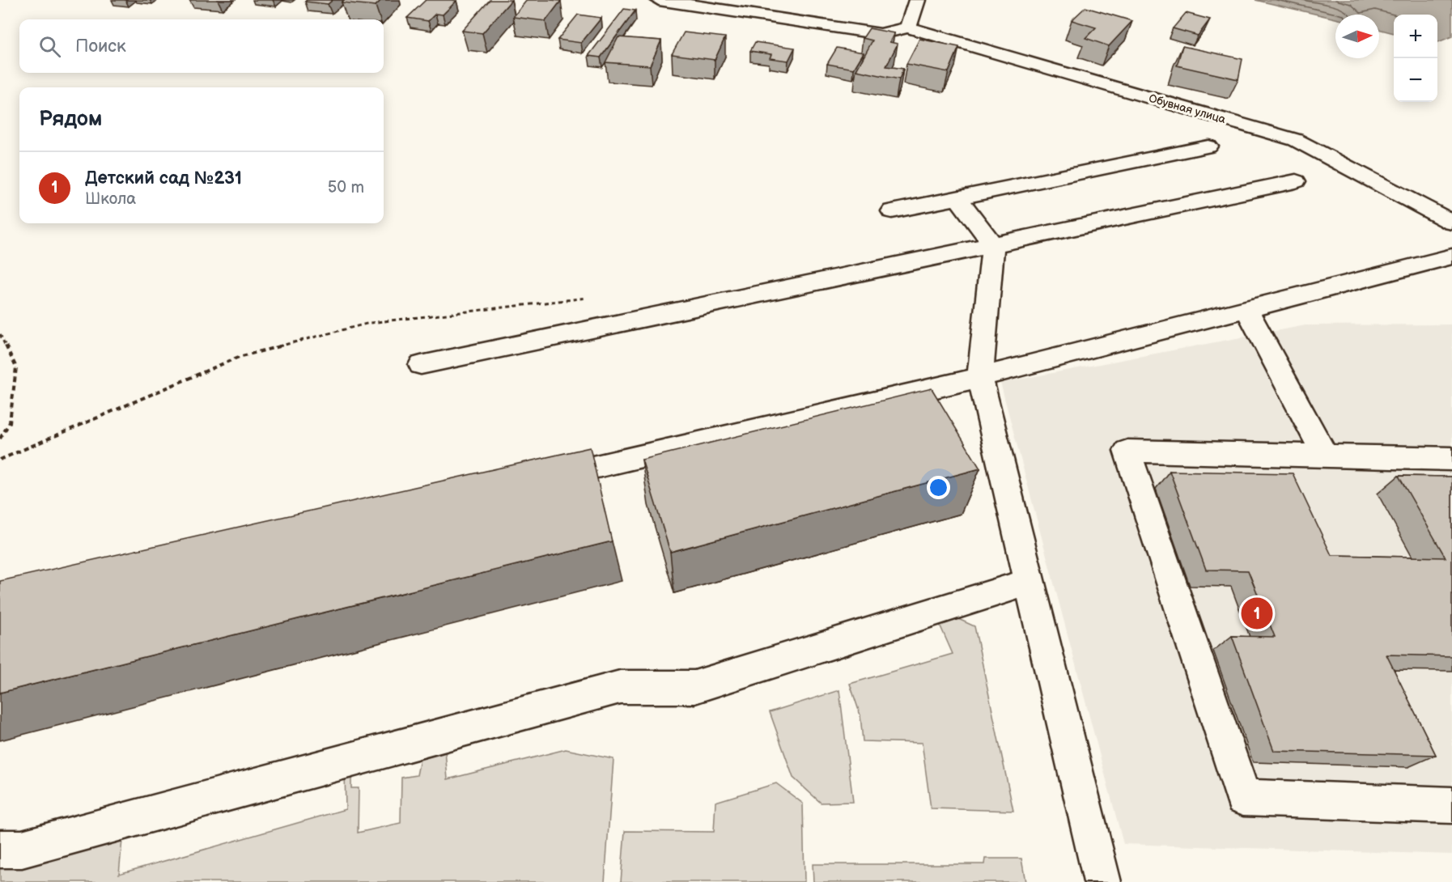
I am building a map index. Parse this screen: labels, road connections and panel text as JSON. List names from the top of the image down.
{
  "streets": {
    "street": ["Обувная улица"]
  },
  "north": "right",
  "page": {
    "map_buttons": ["+", "−"],
    "search": "Поиск",
    "heading": "Рядом",
    "list": [
      {
        "mark": "1",
        "name": "Детский сад №231",
        "note": "Школа",
        "value": "50 m"
      }
    ],
    "pins": "1"
  }
}
